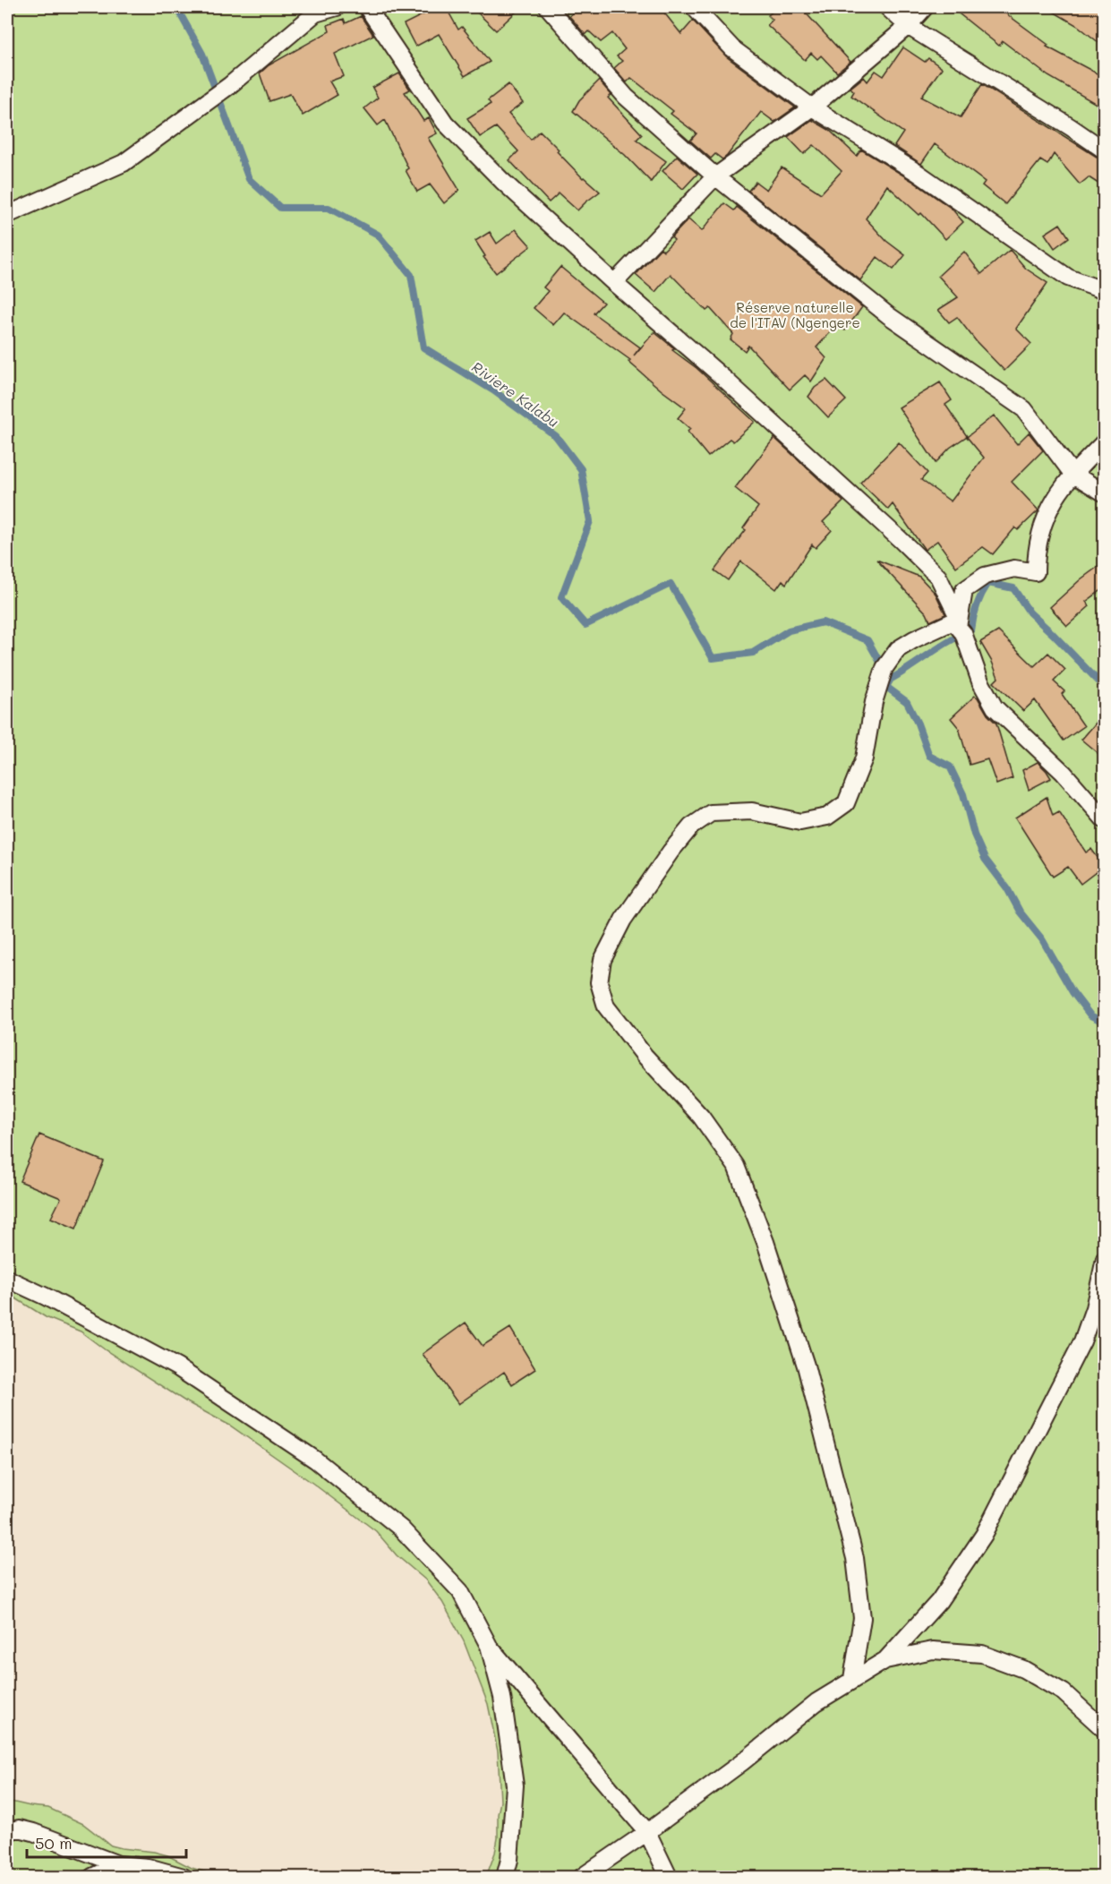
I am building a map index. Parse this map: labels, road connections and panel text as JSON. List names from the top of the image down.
{
  "water": ["Riviere Kalabu"],
  "parks": ["Réserve naturelle de l'ITAV (Ngengere"],
  "scale_bar": "50 m"
}
